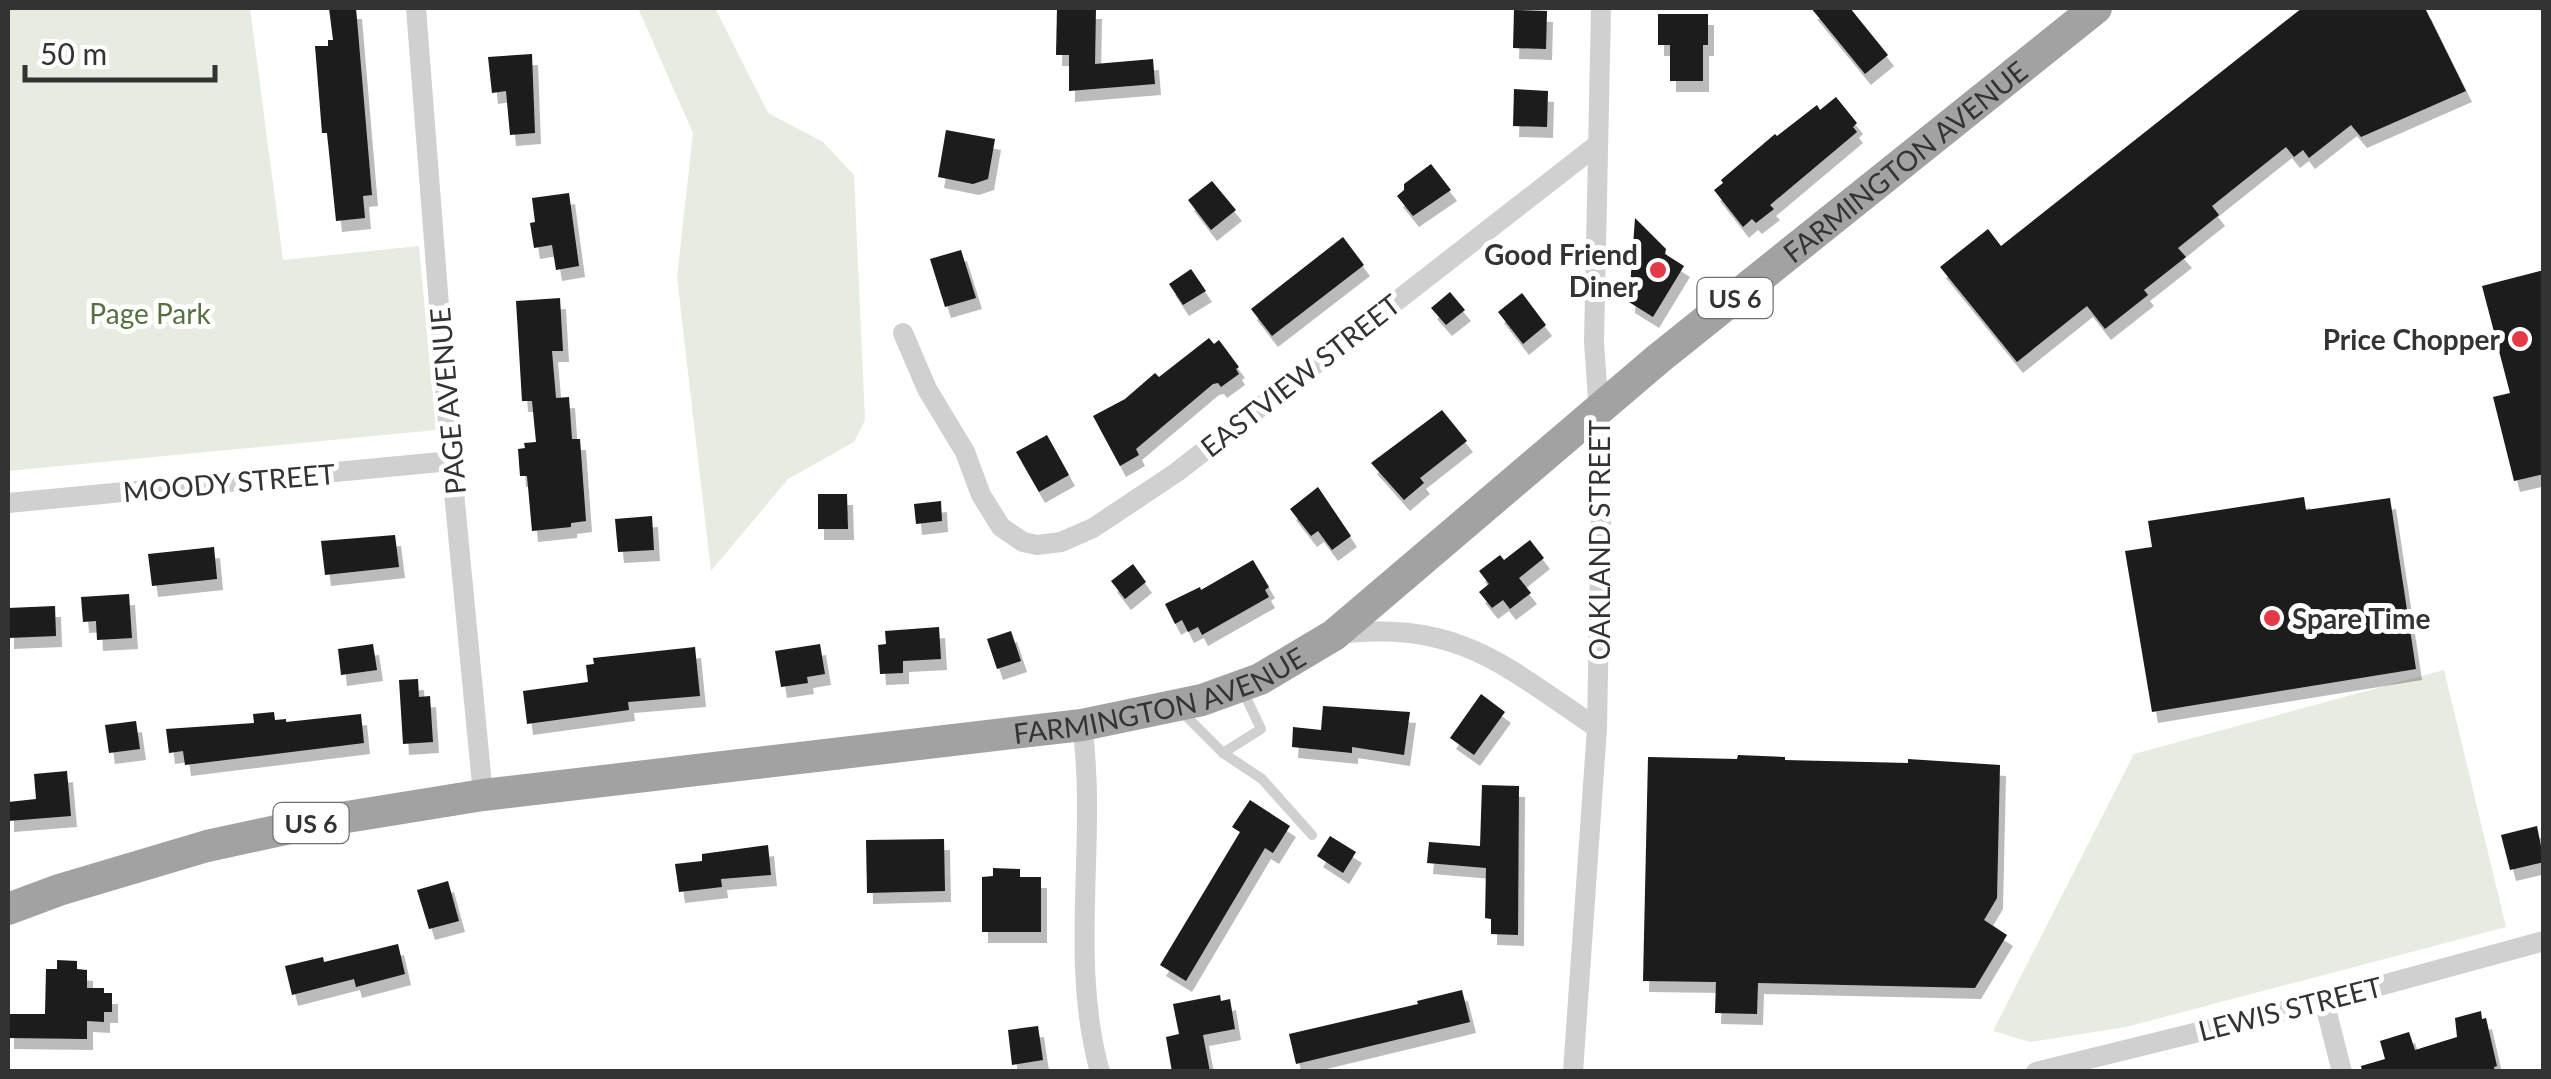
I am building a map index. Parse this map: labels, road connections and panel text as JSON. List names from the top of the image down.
{
  "streets": {
    "highway": ["FARMINGTON AVENUE", "US 6"],
    "street": [
      "EASTVIEW STREET",
      "PAGE AVENUE",
      "MOODY STREET",
      "OAKLAND STREET",
      "LEWIS STREET"
    ]
  },
  "crossings": [
    ["FARMINGTON AVENUE", "PAGE AVENUE"],
    ["FARMINGTON AVENUE", "OAKLAND STREET"],
    ["EASTVIEW STREET", "OAKLAND STREET"],
    ["PAGE AVENUE", "MOODY STREET"]
  ],
  "parks": ["Page Park"],
  "places": ["Good Friend Diner", "Price Chopper", "Spare Time"],
  "scale_bar": "50 m"
}
